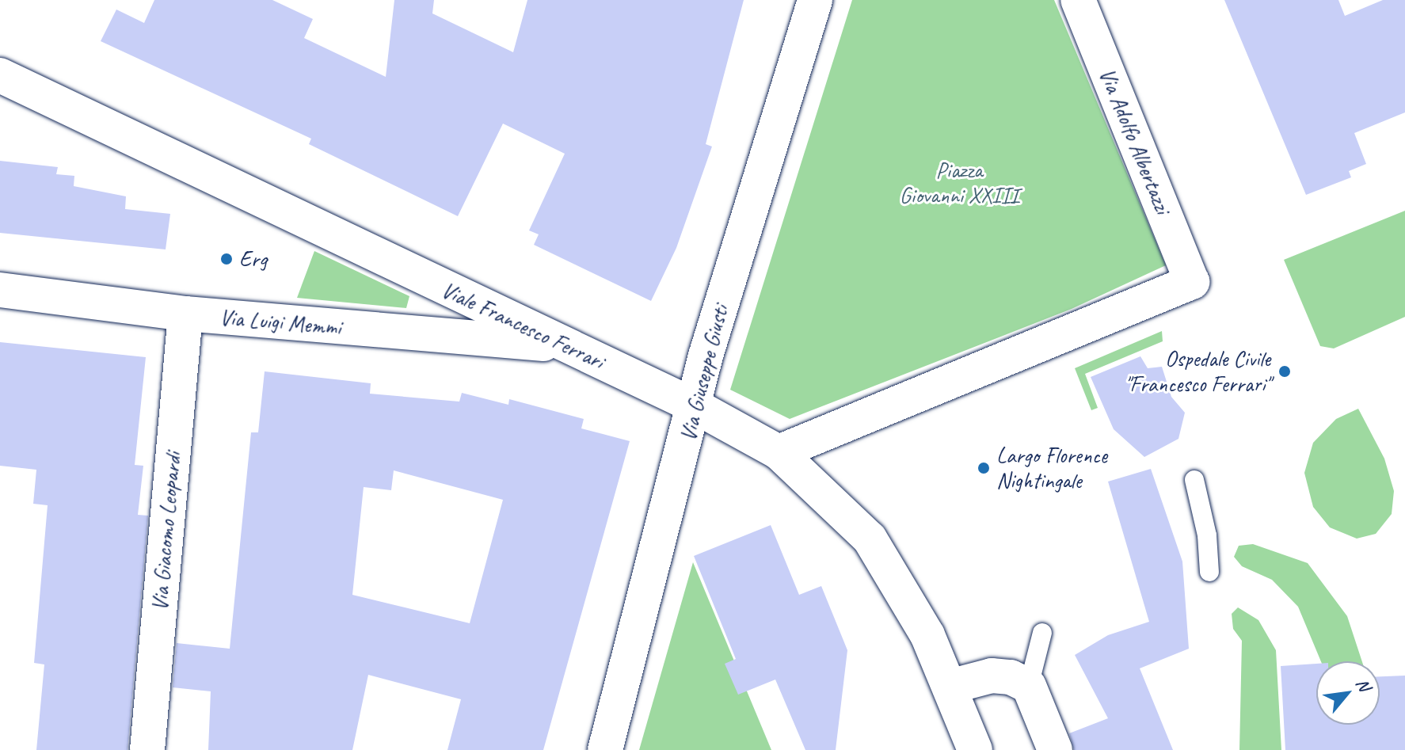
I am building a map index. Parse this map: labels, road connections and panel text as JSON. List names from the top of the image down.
{
  "streets": {
    "street": [
      "Via Adolfo Albertazzi",
      "Via Luigi Memmi",
      "Viale Francesco Ferrari",
      "Via Giuseppe Giusti",
      "Via Giacomo Leopardi"
    ]
  },
  "crossings": [
    ["Via Adolfo Albertazzi", "Viale Francesco Ferrari"],
    ["Via Luigi Memmi", "Viale Francesco Ferrari"],
    ["Via Luigi Memmi", "Via Giacomo Leopardi"],
    ["Viale Francesco Ferrari", "Via Giuseppe Giusti"]
  ],
  "parks": ["Piazza Giovanni XXIII"],
  "places": ["Erg", "Ospedale Civile \"Francesco Ferrari\"", "Largo Florence Nightingale"],
  "north": "top right"
}
